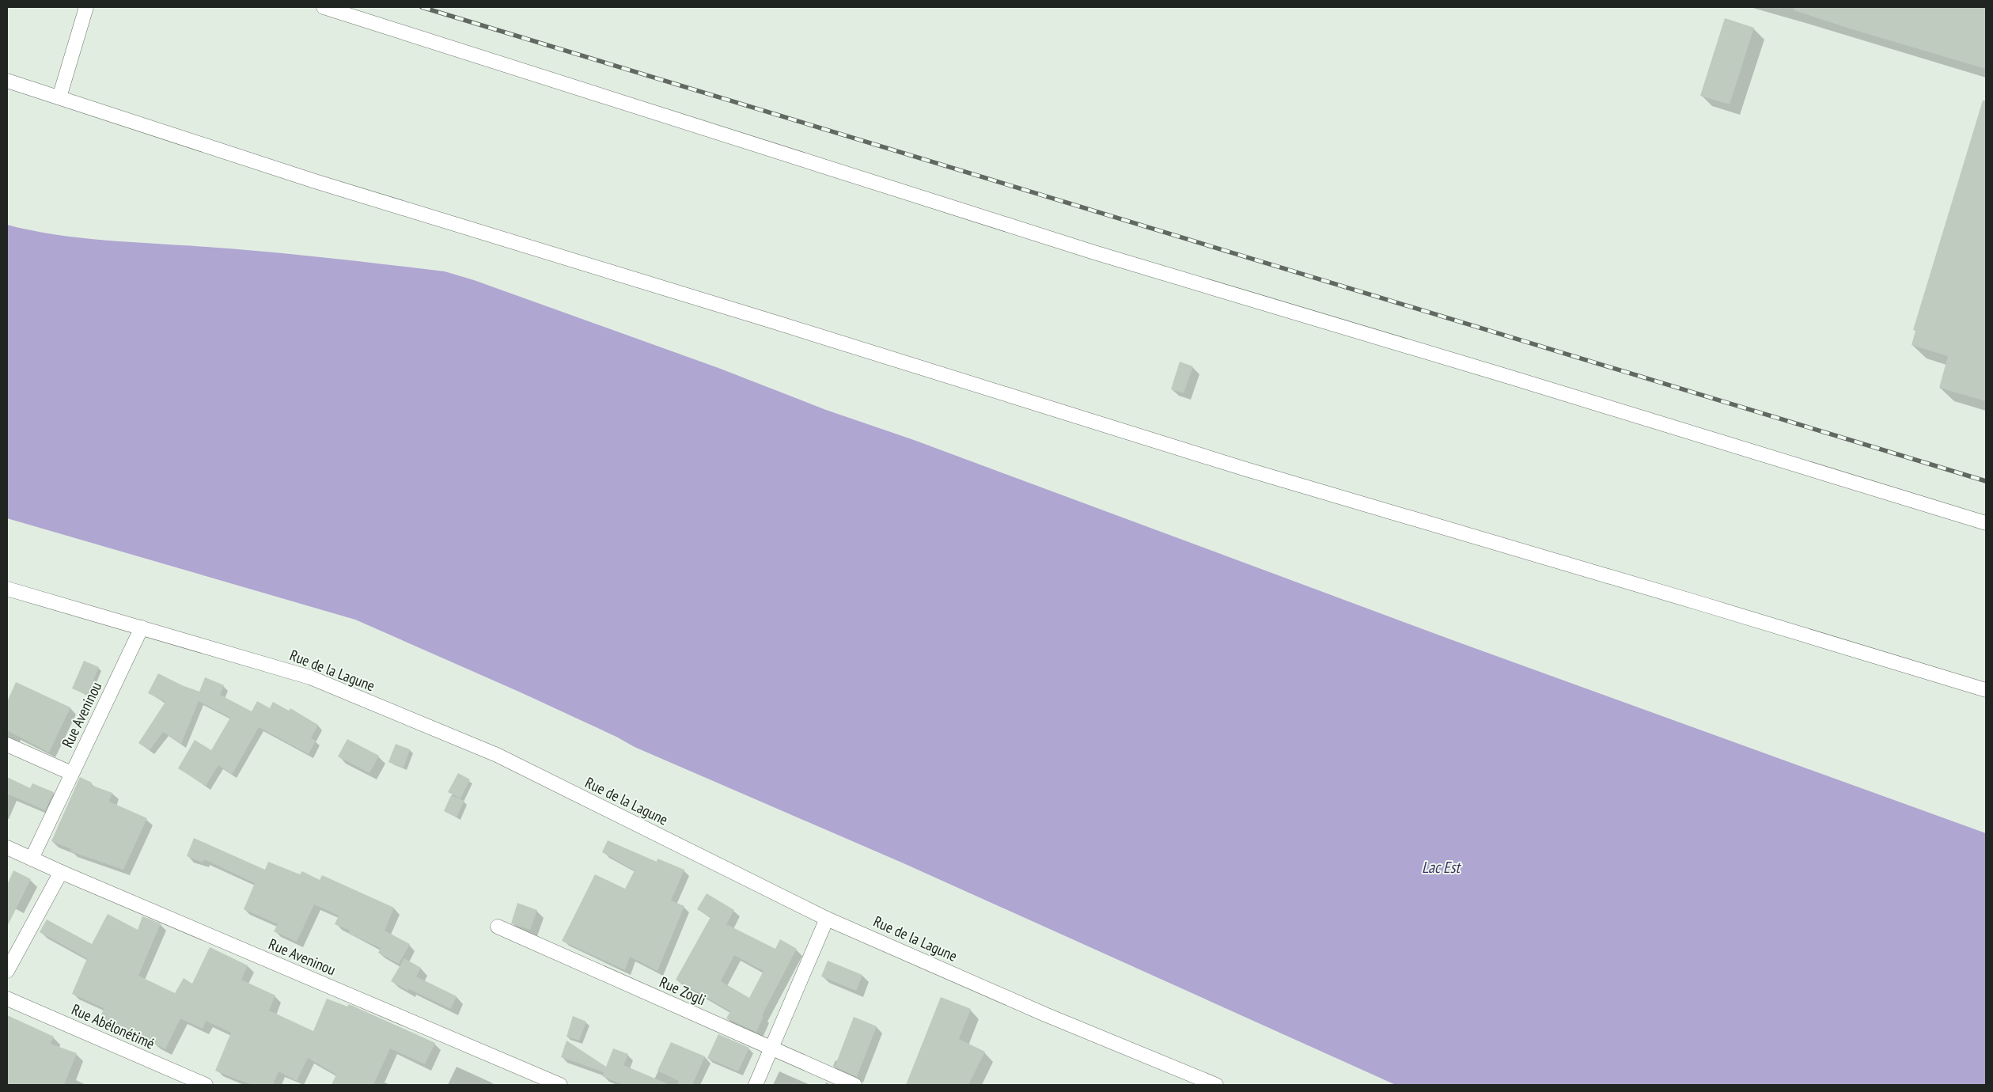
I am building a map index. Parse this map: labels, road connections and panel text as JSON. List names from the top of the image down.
{
  "streets": {
    "street": [
      "Rue de la Lagune",
      "Rue Aveninou",
      "Rue Zogli",
      "Rue Abélonétimé"
    ]
  },
  "crossings": [
    ["Rue de la Lagune", "Rue Aveninou"]
  ],
  "water": ["Lac Est"]
}
